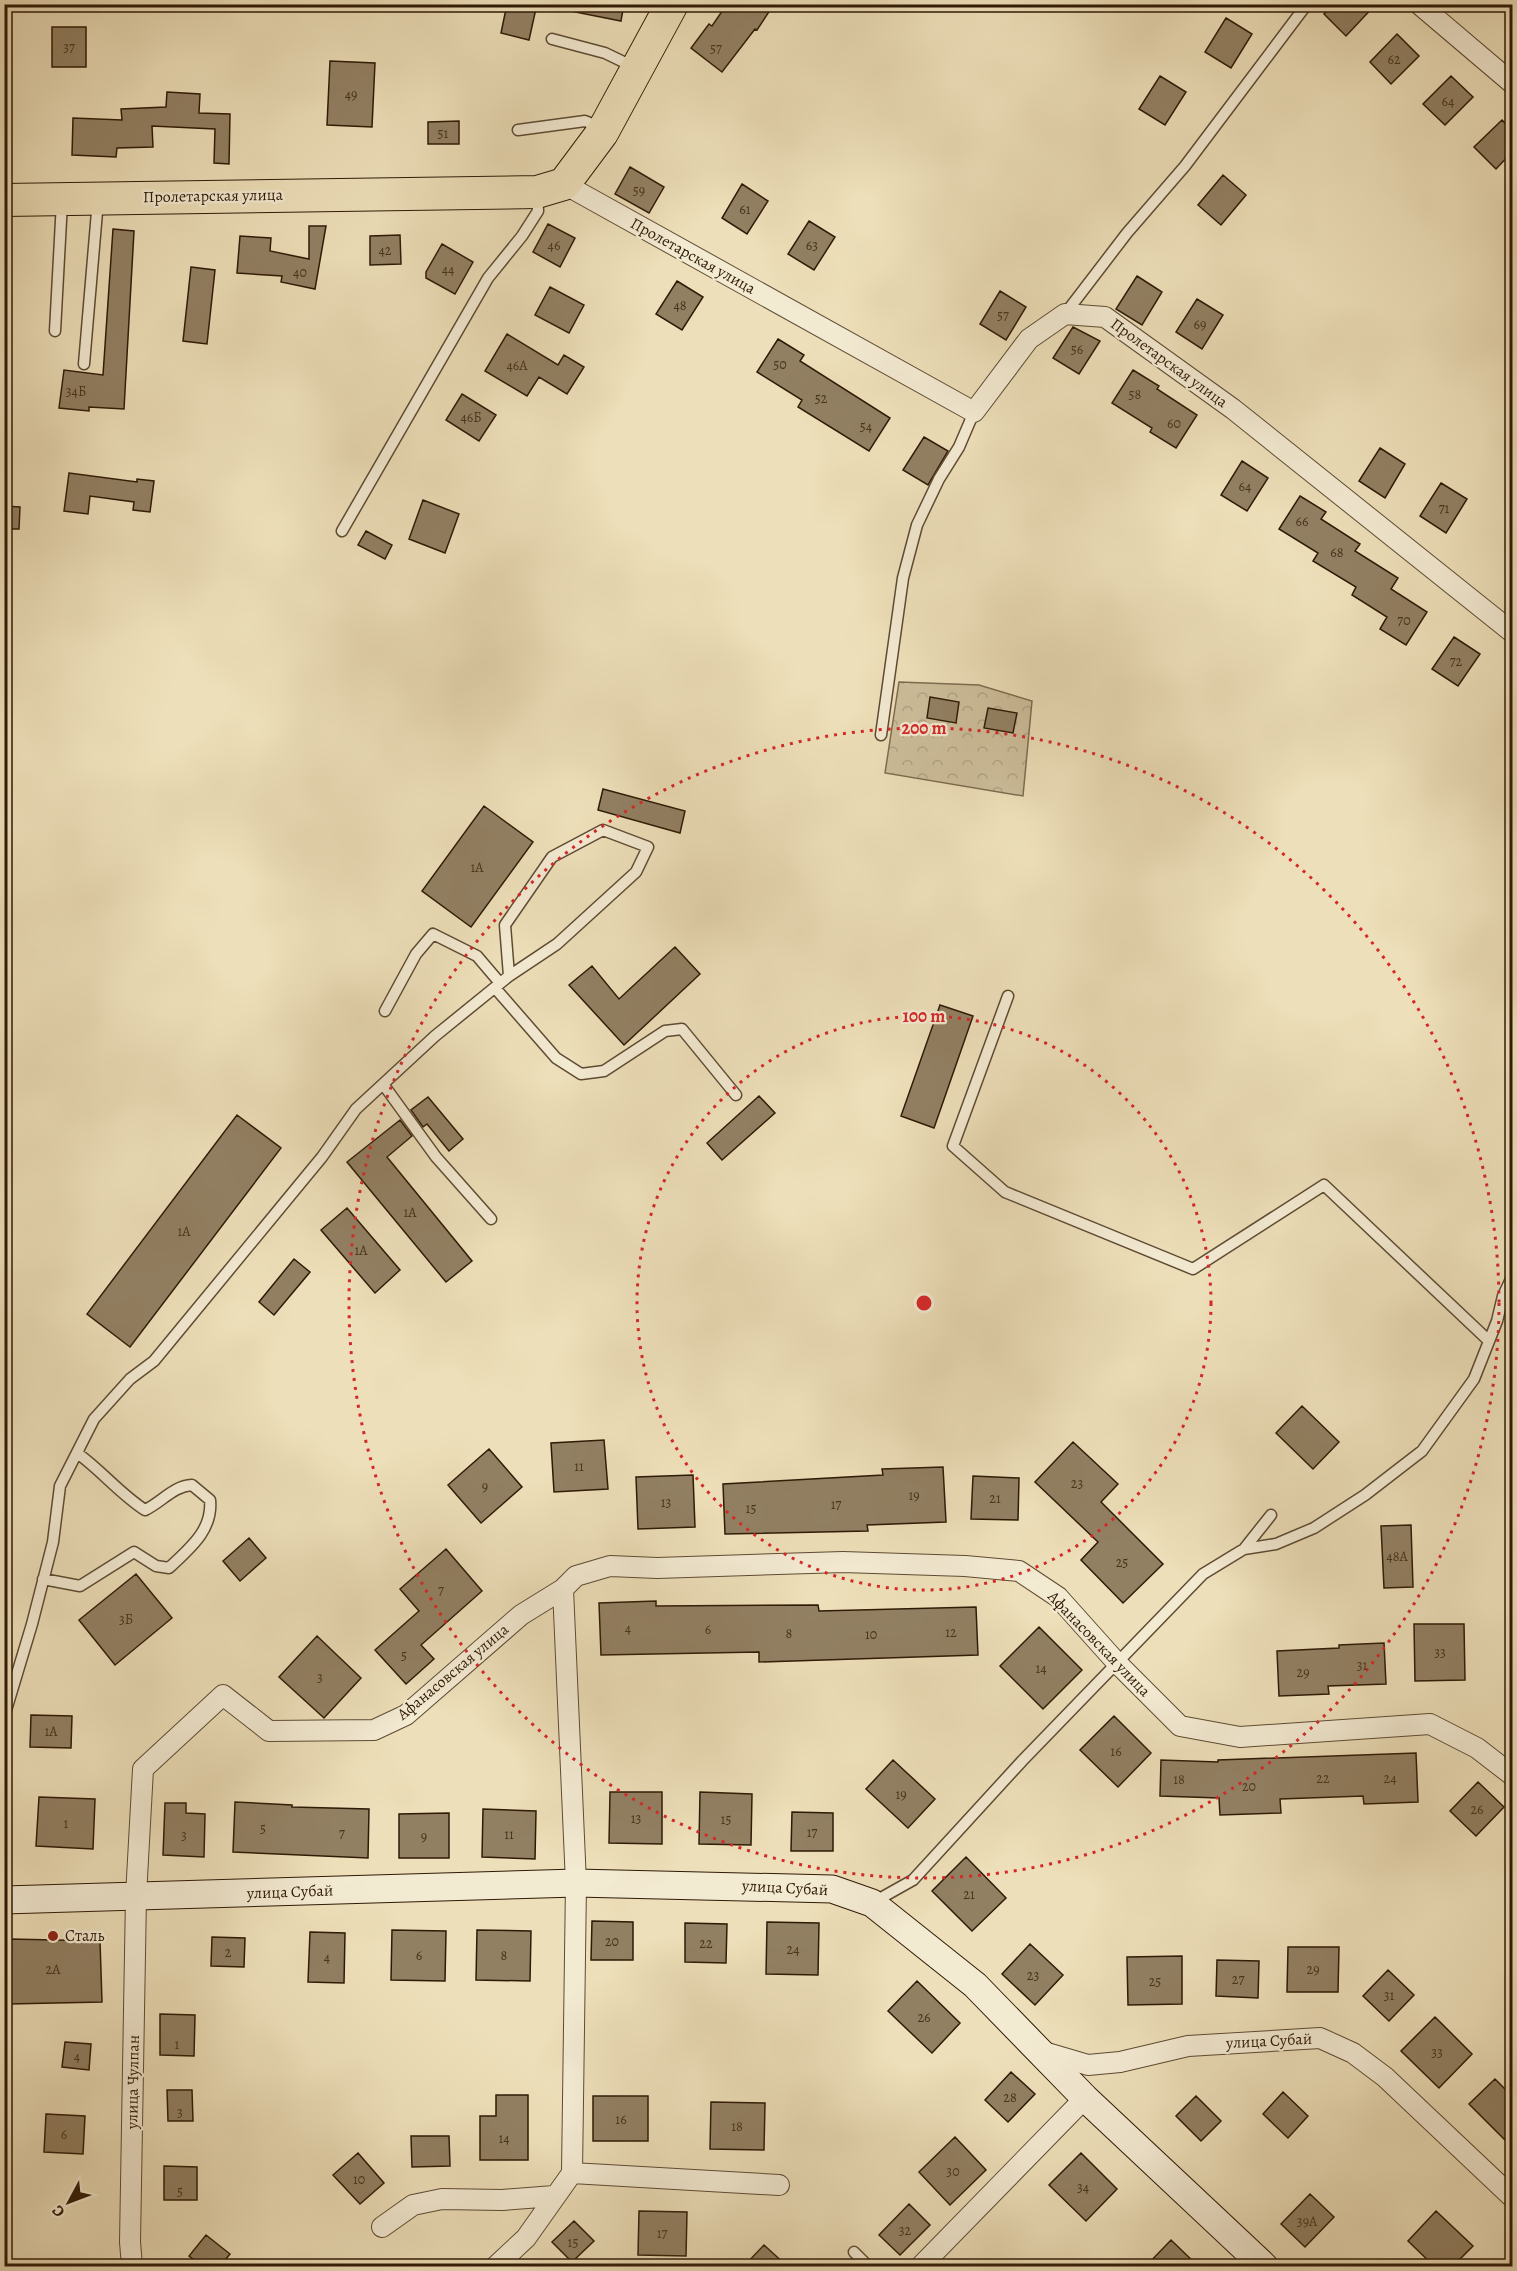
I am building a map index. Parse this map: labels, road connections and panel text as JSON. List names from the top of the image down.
{
  "streets": {
    "main road": ["Пролетарская улица"],
    "street": ["Афанасовская улица", "улица Субай", "улица Чулпан"]
  },
  "crossings": [
    ["Афанасовская улица", "улица Субай"],
    ["Афанасовская улица", "улица Чулпан"],
    ["улица Субай", "улица Чулпан"]
  ],
  "places": ["Сталь"],
  "house_numbers": [
    "37",
    "57",
    "62",
    "49",
    "64",
    "51",
    "59",
    "61",
    "46",
    "63",
    "42",
    "44",
    "40",
    "48",
    "57",
    "69",
    "56",
    "50",
    "46А",
    "34Б",
    "58",
    "52",
    "46Б",
    "60",
    "54",
    "64",
    "71",
    "66",
    "68",
    "70",
    "72",
    "1А",
    "1А",
    "1А",
    "1А",
    "11",
    "23",
    "9",
    "19",
    "21",
    "13",
    "17",
    "15",
    "48А",
    "25",
    "7",
    "3Б",
    "4",
    "6",
    "12",
    "8",
    "10",
    "33",
    "5",
    "31",
    "14",
    "29",
    "3",
    "1А",
    "16",
    "22",
    "24",
    "18",
    "20",
    "19",
    "26",
    "13",
    "15",
    "1",
    "5",
    "17",
    "7",
    "11",
    "3",
    "9",
    "21",
    "20",
    "22",
    "24",
    "2",
    "6",
    "8",
    "4",
    "2А",
    "29",
    "23",
    "27",
    "25",
    "31",
    "26",
    "1",
    "33",
    "4",
    "28",
    "3",
    "16",
    "18",
    "6",
    "14",
    "30",
    "10",
    "34",
    "5",
    "39А",
    "32",
    "17",
    "15"
  ],
  "north": "bottom left",
  "rings": ["200 m", "100 m"]
}
